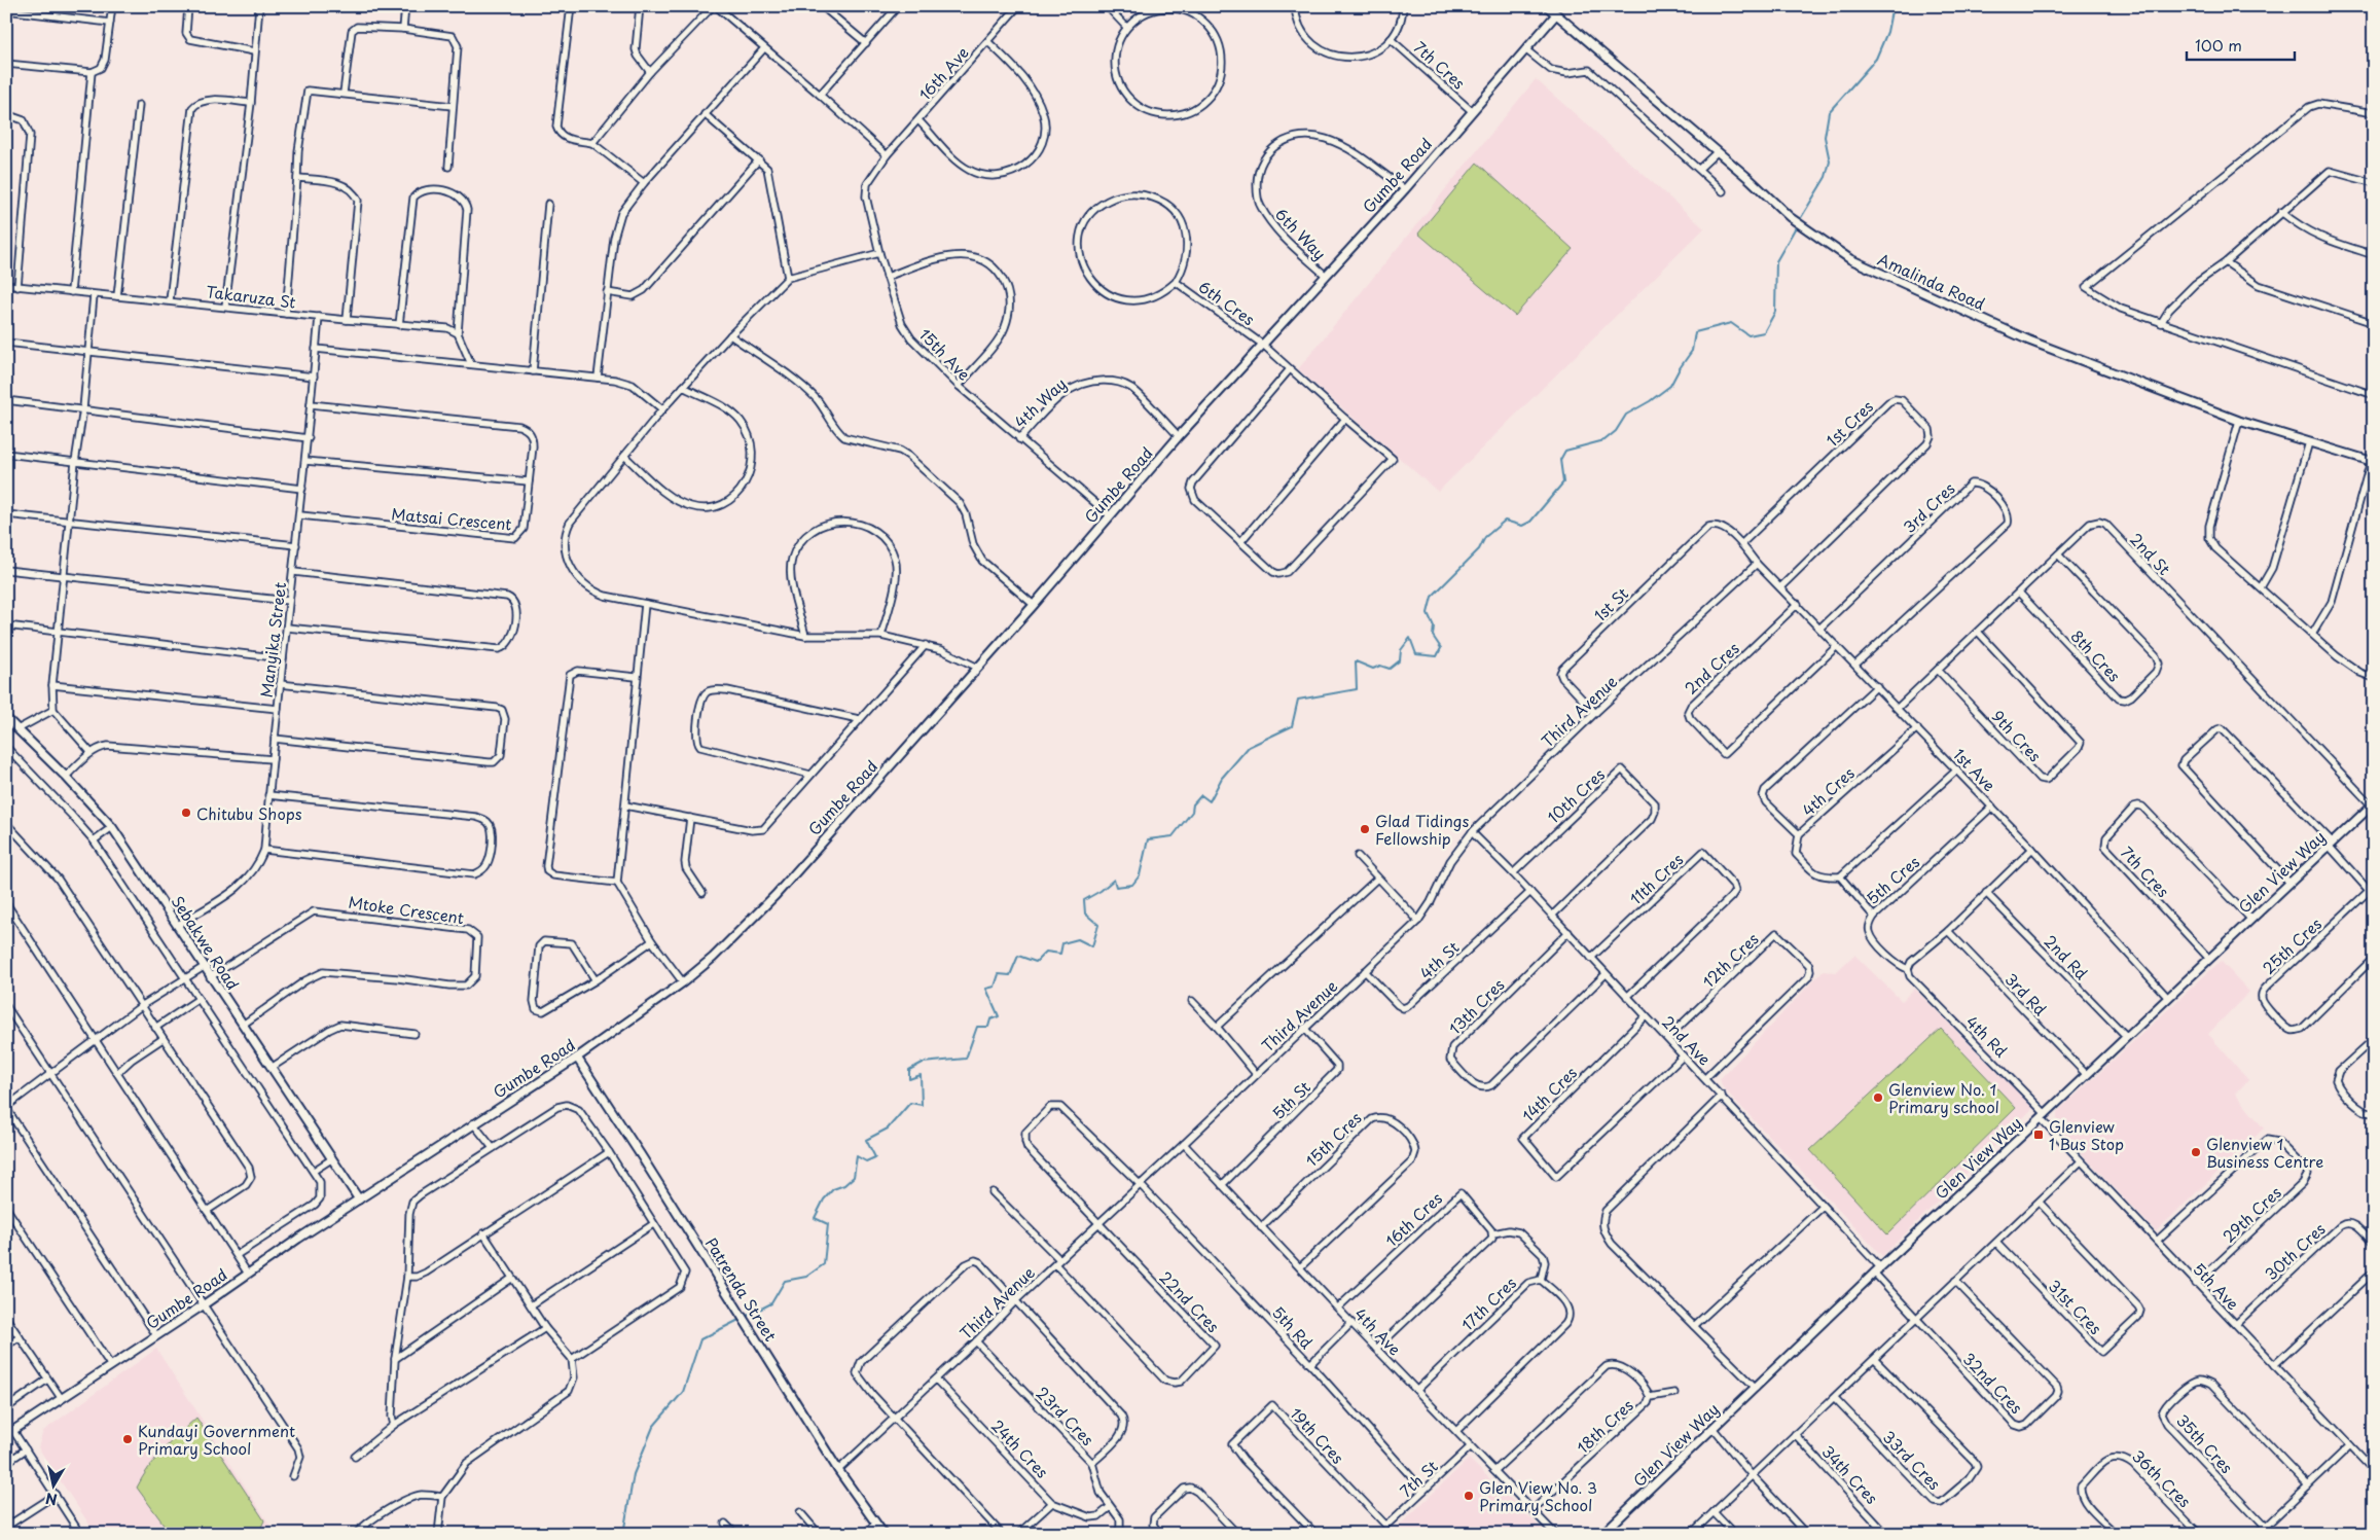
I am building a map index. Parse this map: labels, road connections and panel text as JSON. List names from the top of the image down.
{
  "streets": {
    "street": [
      "7th Cres",
      "16th Ave",
      "Gumbe Road",
      "6th Way",
      "Amalinda Road",
      "Takaruza St",
      "6th Cres",
      "15th Ave",
      "4th Way",
      "1st Cres",
      "3rd Cres",
      "Matsai Crescent",
      "2nd St",
      "1st St",
      "Manyika Street",
      "8th Cres",
      "2nd Cres",
      "Third Avenue",
      "9th Cres",
      "1st Ave",
      "4th Cres",
      "10th Cres",
      "Glen View Way",
      "11th Cres",
      "5th Cres",
      "Mtoke Crescent",
      "Sebakwe Road",
      "25th Cres",
      "2nd Rd",
      "4th St",
      "12th Cres",
      "3rd Rd",
      "13th Cres",
      "4th Rd",
      "2nd Ave",
      "14th Cres",
      "5th St",
      "15th Cres",
      "29th Cres",
      "16th Cres",
      "30th Cres",
      "5th Ave",
      "Patrenda Street",
      "22nd Cres",
      "17th Cres",
      "31st Cres",
      "5th Rd",
      "4th Ave",
      "32nd Cres",
      "23rd Cres",
      "18th Cres",
      "19th Cres",
      "35th Cres",
      "24th Cres",
      "33rd Cres",
      "34th Cres",
      "7th St",
      "36th Cres"
    ]
  },
  "crossings": [
    ["7th Cres", "Gumbe Road"],
    ["7th Cres", "Glen View Way"],
    ["16th Ave", "15th Ave"],
    ["Gumbe Road", "6th Way"],
    ["Gumbe Road", "Amalinda Road"],
    ["Gumbe Road", "6th Cres"],
    ["Gumbe Road", "15th Ave"],
    ["Gumbe Road", "4th Way"],
    ["Gumbe Road", "Sebakwe Road"],
    ["Gumbe Road", "Patrenda Street"],
    ["Takaruza St", "Manyika Street"],
    ["15th Ave", "4th Way"],
    ["1st Cres", "1st Ave"],
    ["3rd Cres", "1st Ave"],
    ["Matsai Crescent", "Manyika Street"],
    ["2nd St", "8th Cres"],
    ["2nd St", "9th Cres"],
    ["2nd St", "1st Ave"],
    ["2nd St", "Glen View Way"],
    ["1st St", "Third Avenue"],
    ["1st St", "1st Ave"],
    ["Manyika Street", "Sebakwe Road"],
    ["2nd Cres", "1st Ave"],
    ["Third Avenue", "1st Ave"],
    ["Third Avenue", "4th St"],
    ["Third Avenue", "2nd Ave"],
    ["Third Avenue", "5th St"],
    ["Third Avenue", "Patrenda Street"],
    ["Third Avenue", "22nd Cres"],
    ["Third Avenue", "5th Rd"],
    ["Third Avenue", "4th Ave"],
    ["Third Avenue", "23rd Cres"],
    ["Third Avenue", "24th Cres"],
    ["1st Ave", "4th Cres"],
    ["1st Ave", "Glen View Way"],
    ["1st Ave", "5th Cres"],
    ["10th Cres", "2nd Ave"],
    ["Glen View Way", "2nd Rd"],
    ["Glen View Way", "3rd Rd"],
    ["Glen View Way", "4th Rd"],
    ["Glen View Way", "2nd Ave"],
    ["Glen View Way", "5th Ave"],
    ["Glen View Way", "32nd Cres"],
    ["11th Cres", "2nd Ave"],
    ["5th Cres", "4th Rd"],
    ["Mtoke Crescent", "Sebakwe Road"],
    ["4th St", "2nd Ave"],
    ["12th Cres", "2nd Ave"],
    ["13th Cres", "2nd Ave"],
    ["4th Rd", "5th Ave"],
    ["2nd Ave", "14th Cres"],
    ["5th St", "4th Ave"],
    ["15th Cres", "4th Ave"],
    ["29th Cres", "5th Ave"],
    ["16th Cres", "4th Ave"],
    ["30th Cres", "5th Ave"],
    ["22nd Cres", "5th Rd"],
    ["17th Cres", "4th Ave"],
    ["5th Rd", "7th St"],
    ["4th Ave", "18th Cres"],
    ["4th Ave", "7th St"],
    ["19th Cres", "7th St"]
  ],
  "places": {
    "other": [
      "Chitubu Shops",
      "Glad Tidings Fellowship",
      "Glenview No. 1 Primary school",
      "Glenview 1 Business Centre",
      "Kundayi Government Primary School",
      "Glen View No. 3 Primary School"
    ],
    "transit": ["Glenview 1 Bus Stop"]
  },
  "scale_bar": "100 m",
  "north": "bottom"
}
